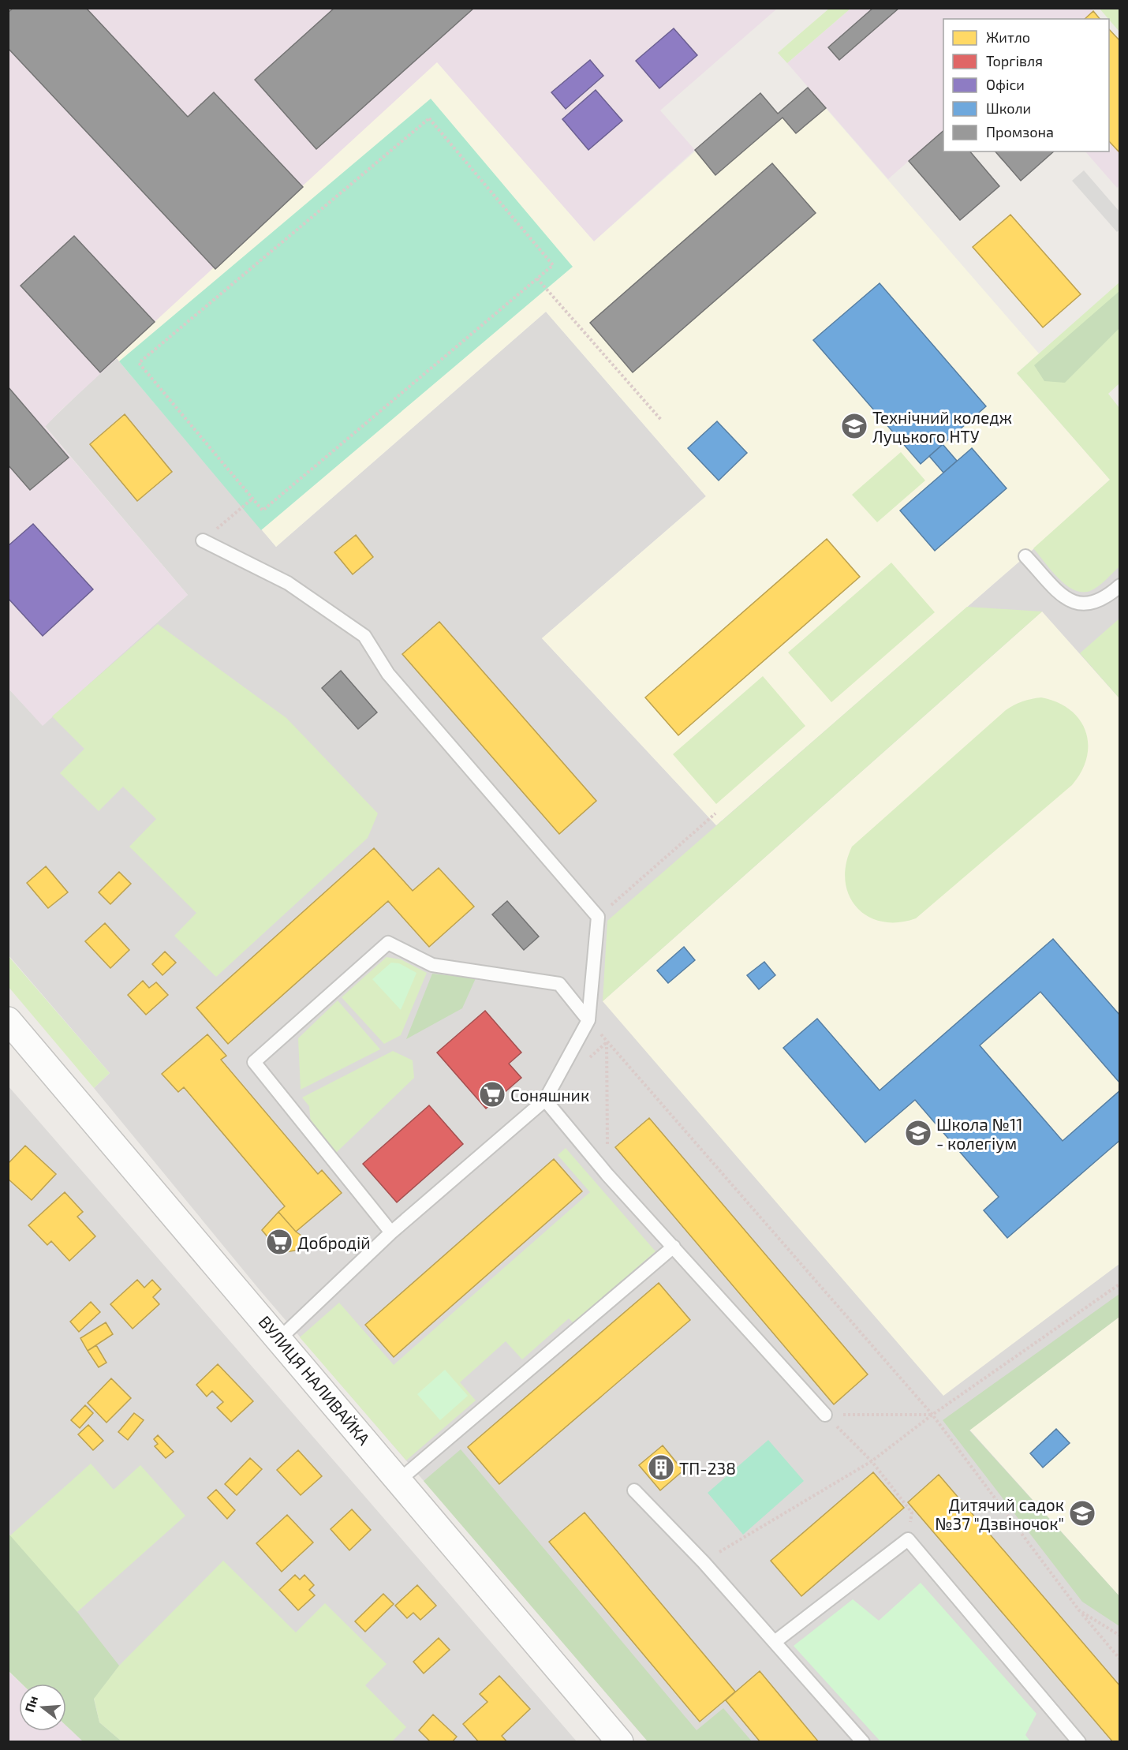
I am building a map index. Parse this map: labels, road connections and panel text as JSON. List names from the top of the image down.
{
  "streets": {
    "street": ["ВУЛИЦЯ НАЛИВАЙКА"]
  },
  "places": {
    "school or university": ["Технічний коледж Луцького НТУ", "Школа №11 - колегіум", "Дитячий садок №37 \"Дзвіночок\""],
    "supermarket": ["Соняшник", "Добродій"],
    "building": ["ТП-238"]
  },
  "legend": [
    "Житло",
    "Торгівля",
    "Офіси",
    "Школи",
    "Промзона"
  ],
  "north": "left"
}
